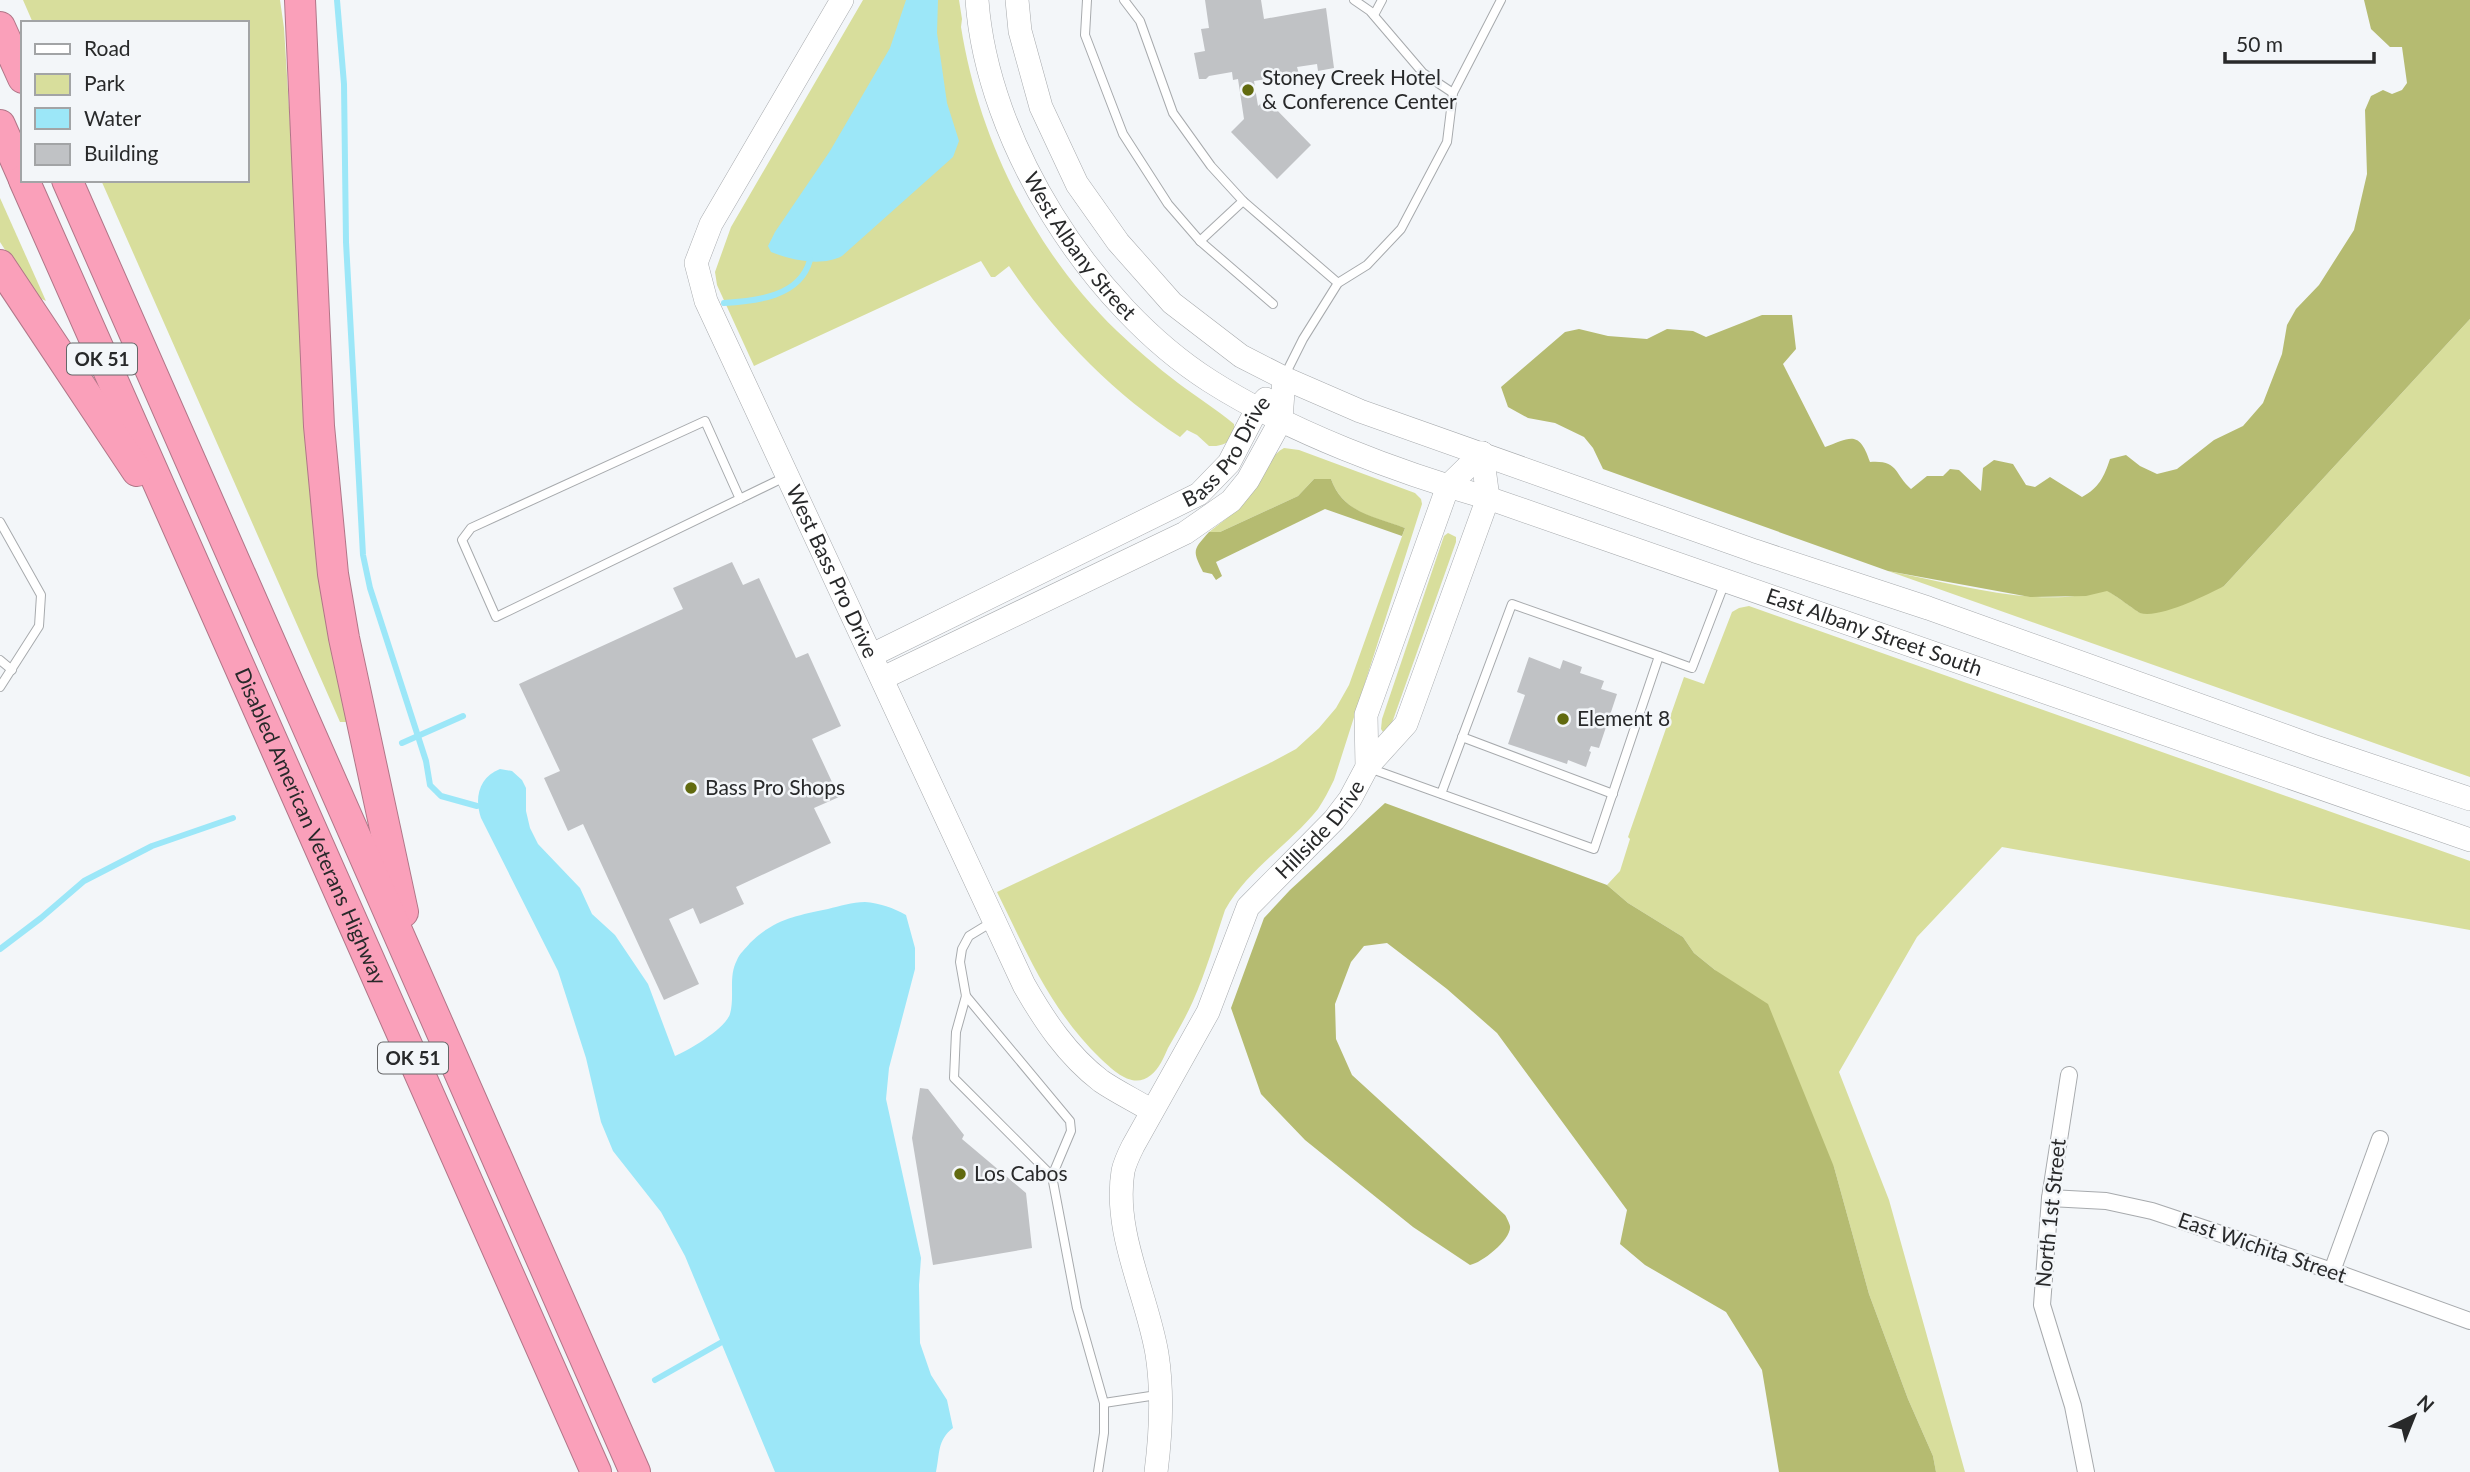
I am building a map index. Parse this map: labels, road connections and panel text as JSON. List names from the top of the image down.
{
  "streets": {
    "highway": ["OK 51", "Disabled American Veterans Highway"],
    "street": [
      "West Albany Street",
      "Bass Pro Drive",
      "West Bass Pro Drive",
      "East Albany Street South",
      "Hillside Drive",
      "North 1st Street",
      "East Wichita Street"
    ]
  },
  "crossings": [
    ["West Albany Street", "Bass Pro Drive"],
    ["West Albany Street", "East Albany Street South"],
    ["Bass Pro Drive", "West Bass Pro Drive"],
    ["Bass Pro Drive", "East Albany Street South"],
    ["West Bass Pro Drive", "Hillside Drive"],
    ["East Albany Street South", "Hillside Drive"],
    ["North 1st Street", "East Wichita Street"]
  ],
  "places": [
    "Stoney Creek Hotel & Conference Center",
    "Element 8",
    "Bass Pro Shops",
    "Los Cabos"
  ],
  "legend": [
    "Road",
    "Park",
    "Water",
    "Building"
  ],
  "scale_bar": "50 m",
  "north": "top right"
}
